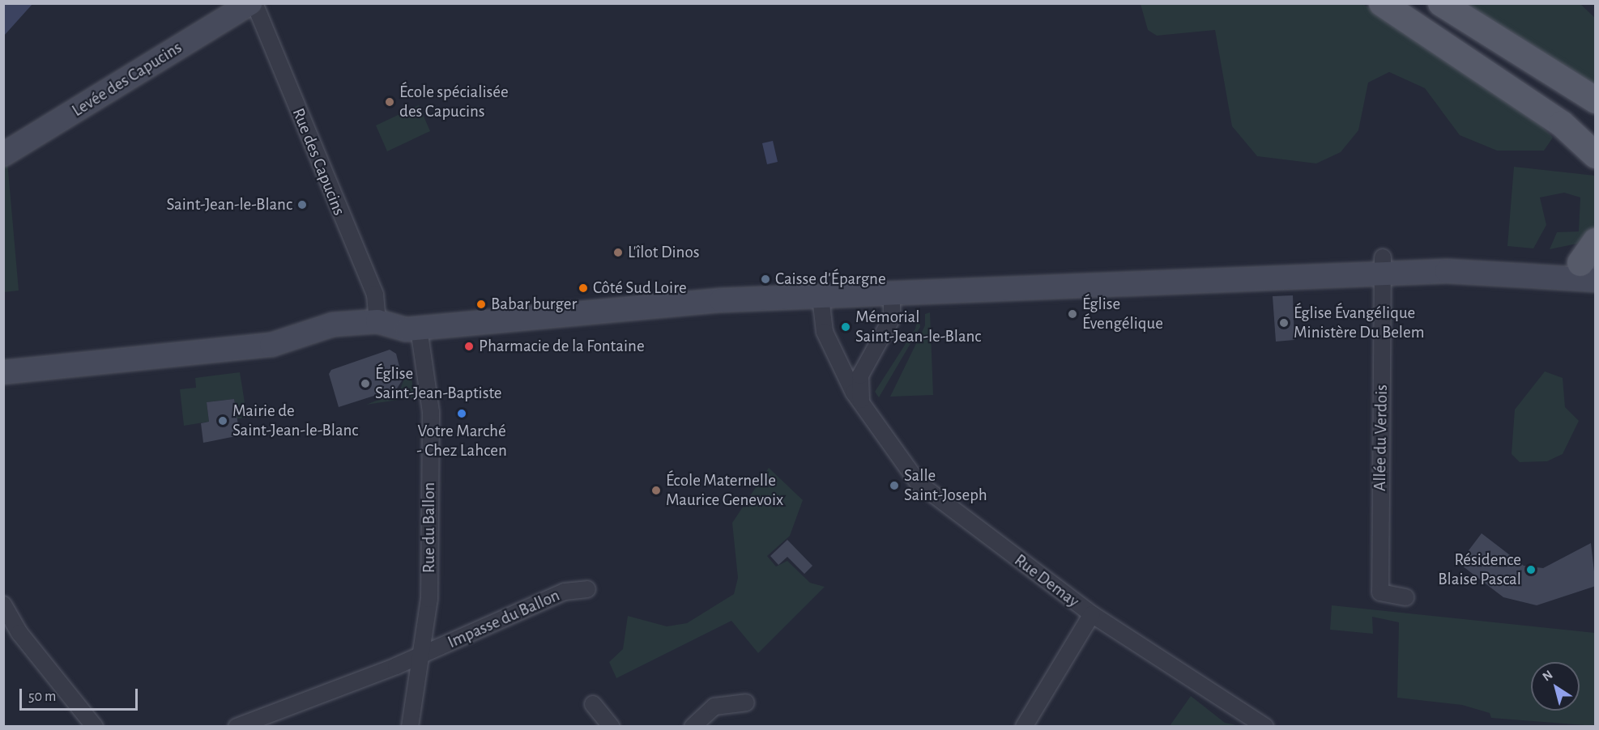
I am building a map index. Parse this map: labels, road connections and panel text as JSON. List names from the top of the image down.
{
  "streets": {
    "main road": ["Levée des Capucins"],
    "street": [
      "Rue des Capucins",
      "Allée du Verdois",
      "Rue du Ballon",
      "Rue Demay",
      "Impasse du Ballon"
    ]
  },
  "crossings": [
    ["Rue du Ballon", "Impasse du Ballon"]
  ],
  "places": [
    "École spécialisée des Capucins",
    "Saint-Jean-le-Blanc",
    "L'îlot Dinos",
    "Caisse d'Épargne",
    "Côté Sud Loire",
    "Babar burger",
    "Église Évengélique",
    "Église Évangélique Ministère Du Belem",
    "Mémorial Saint-Jean-le-Blanc",
    "Pharmacie de la Fontaine",
    "Église Saint-Jean-Baptiste",
    "Votre Marché - Chez Lahcen",
    "Mairie de Saint-Jean-le-Blanc",
    "Salle Saint-Joseph",
    "École Maternelle Maurice Genevoix",
    "Résidence Blaise Pascal"
  ],
  "scale_bar": "50 m",
  "north": "top left"
}
